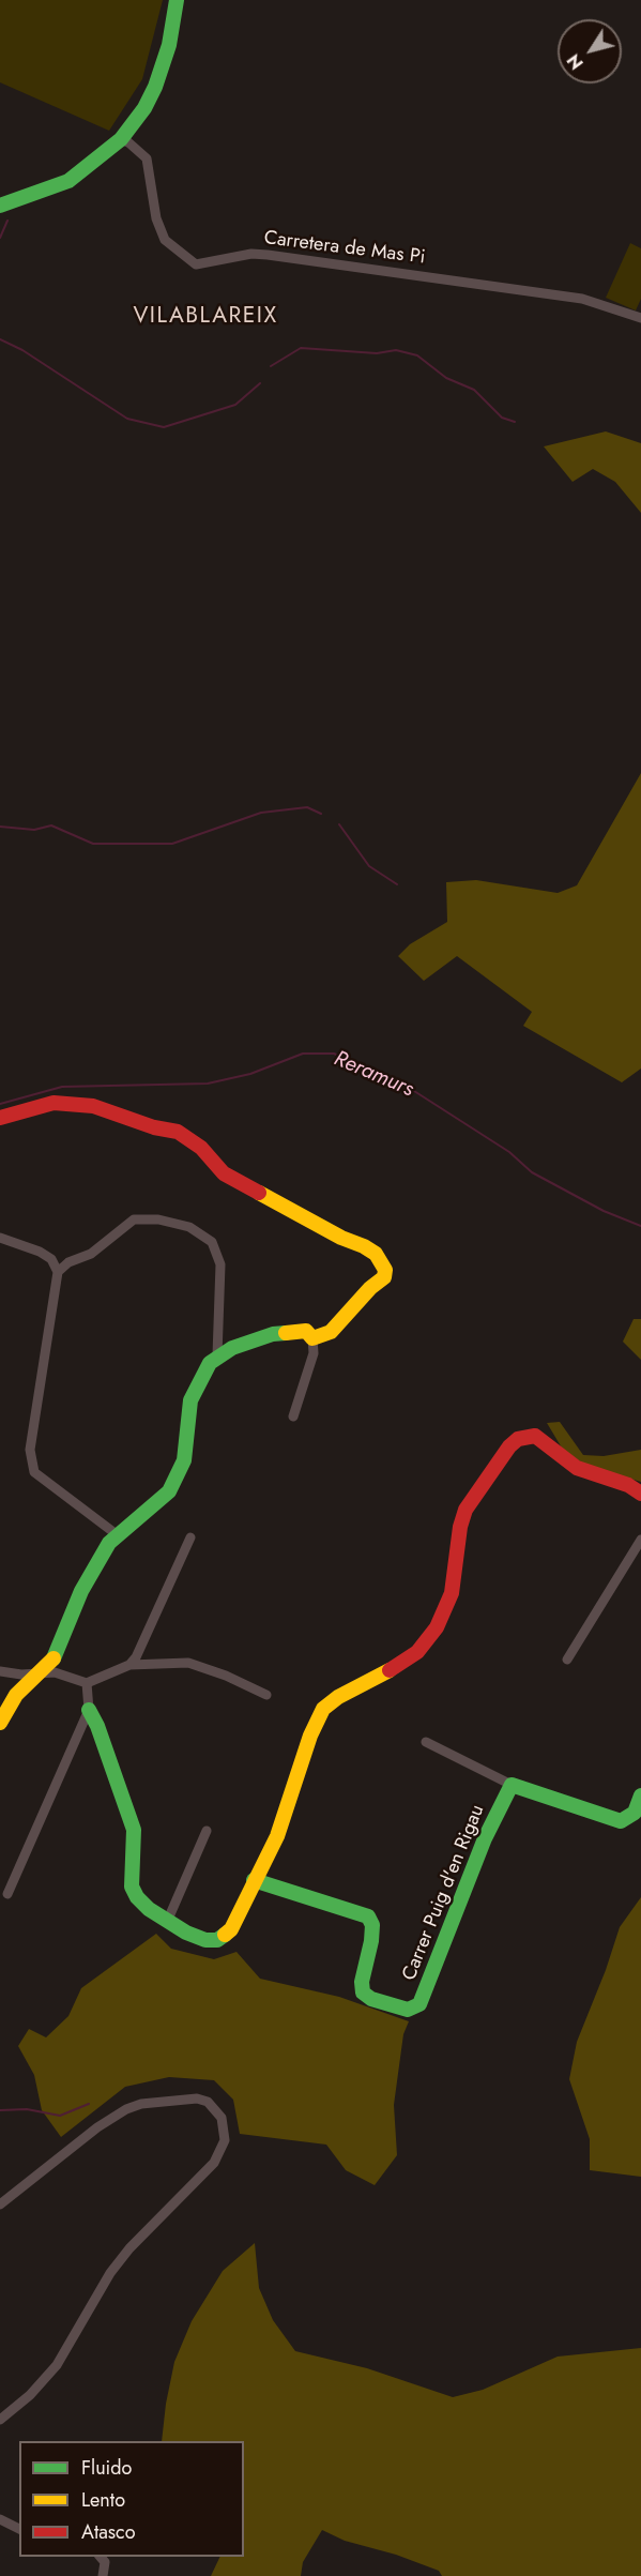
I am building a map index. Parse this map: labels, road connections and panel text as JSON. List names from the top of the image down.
{
  "streets": {
    "street": ["Carretera de Mas Pi", "Carrer Puig d'en Rigau"]
  },
  "districts": ["VILABLAREIX"],
  "water": ["Reramurs"],
  "legend": ["Fluido", "Lento", "Atasco"],
  "north": "bottom left"
}
